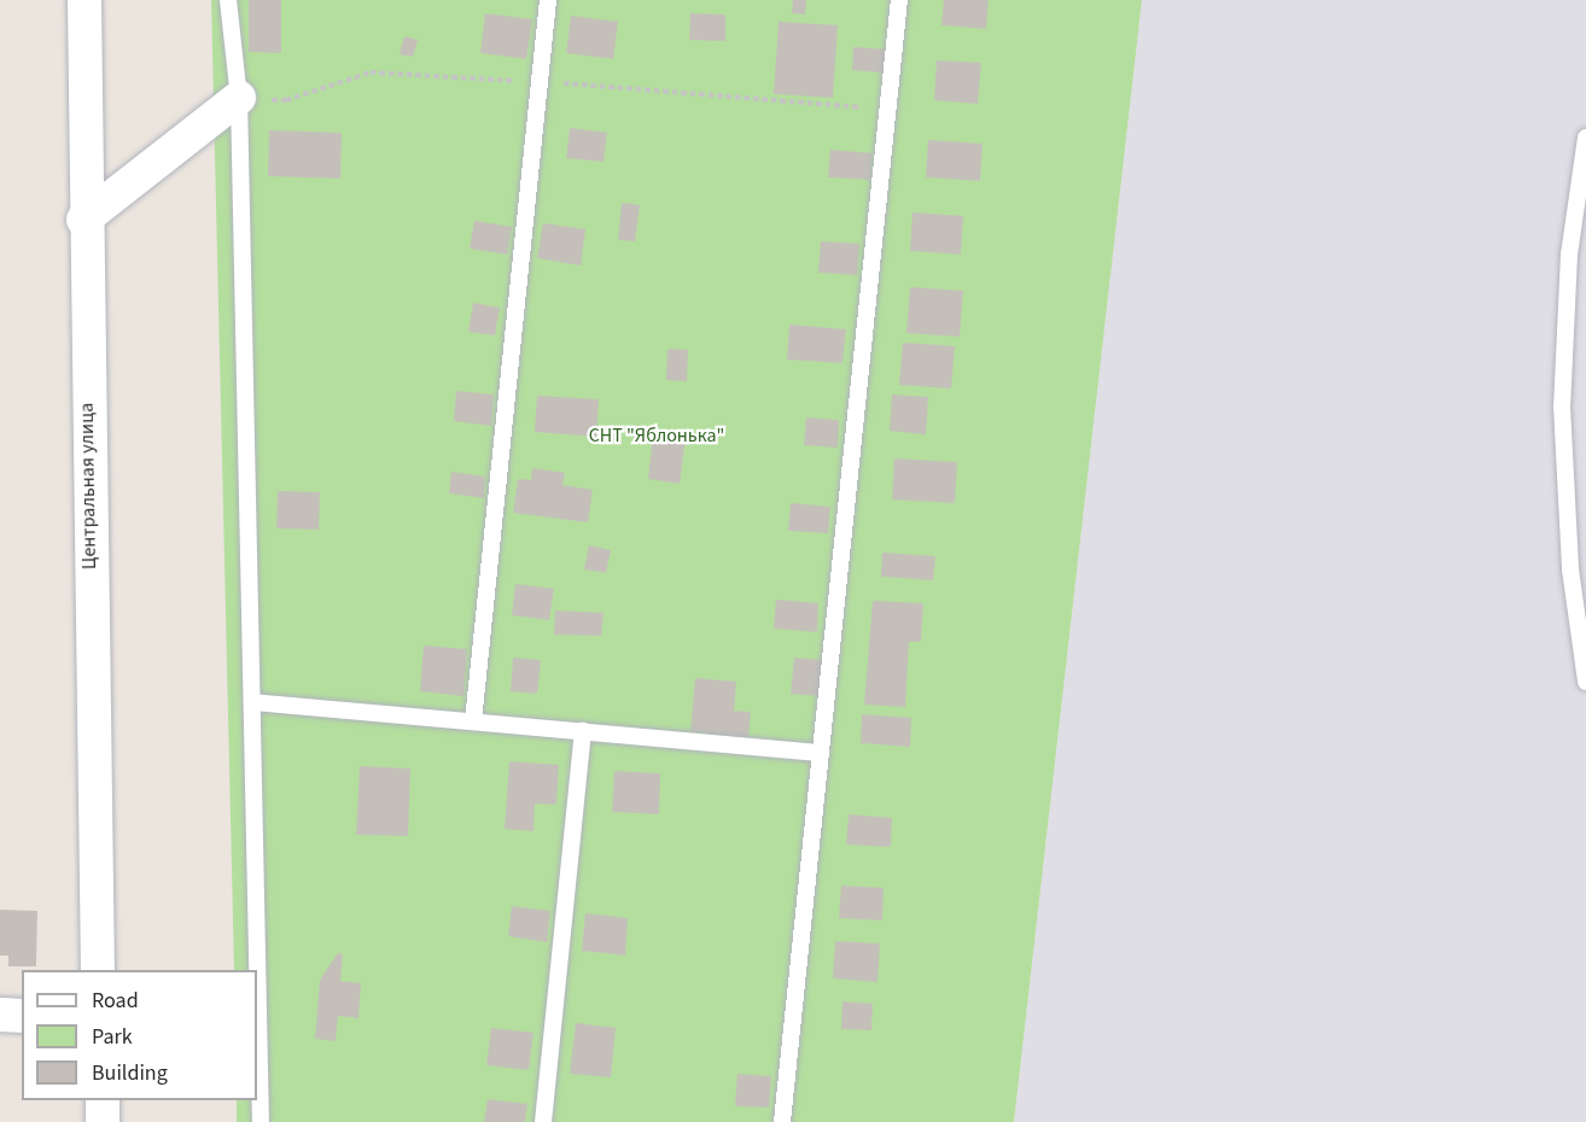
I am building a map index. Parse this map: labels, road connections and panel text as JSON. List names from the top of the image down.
{
  "streets": {
    "street": ["Центральная улица"]
  },
  "parks": ["СНТ \"Яблонька\""],
  "legend": ["Road", "Park", "Building"]
}
